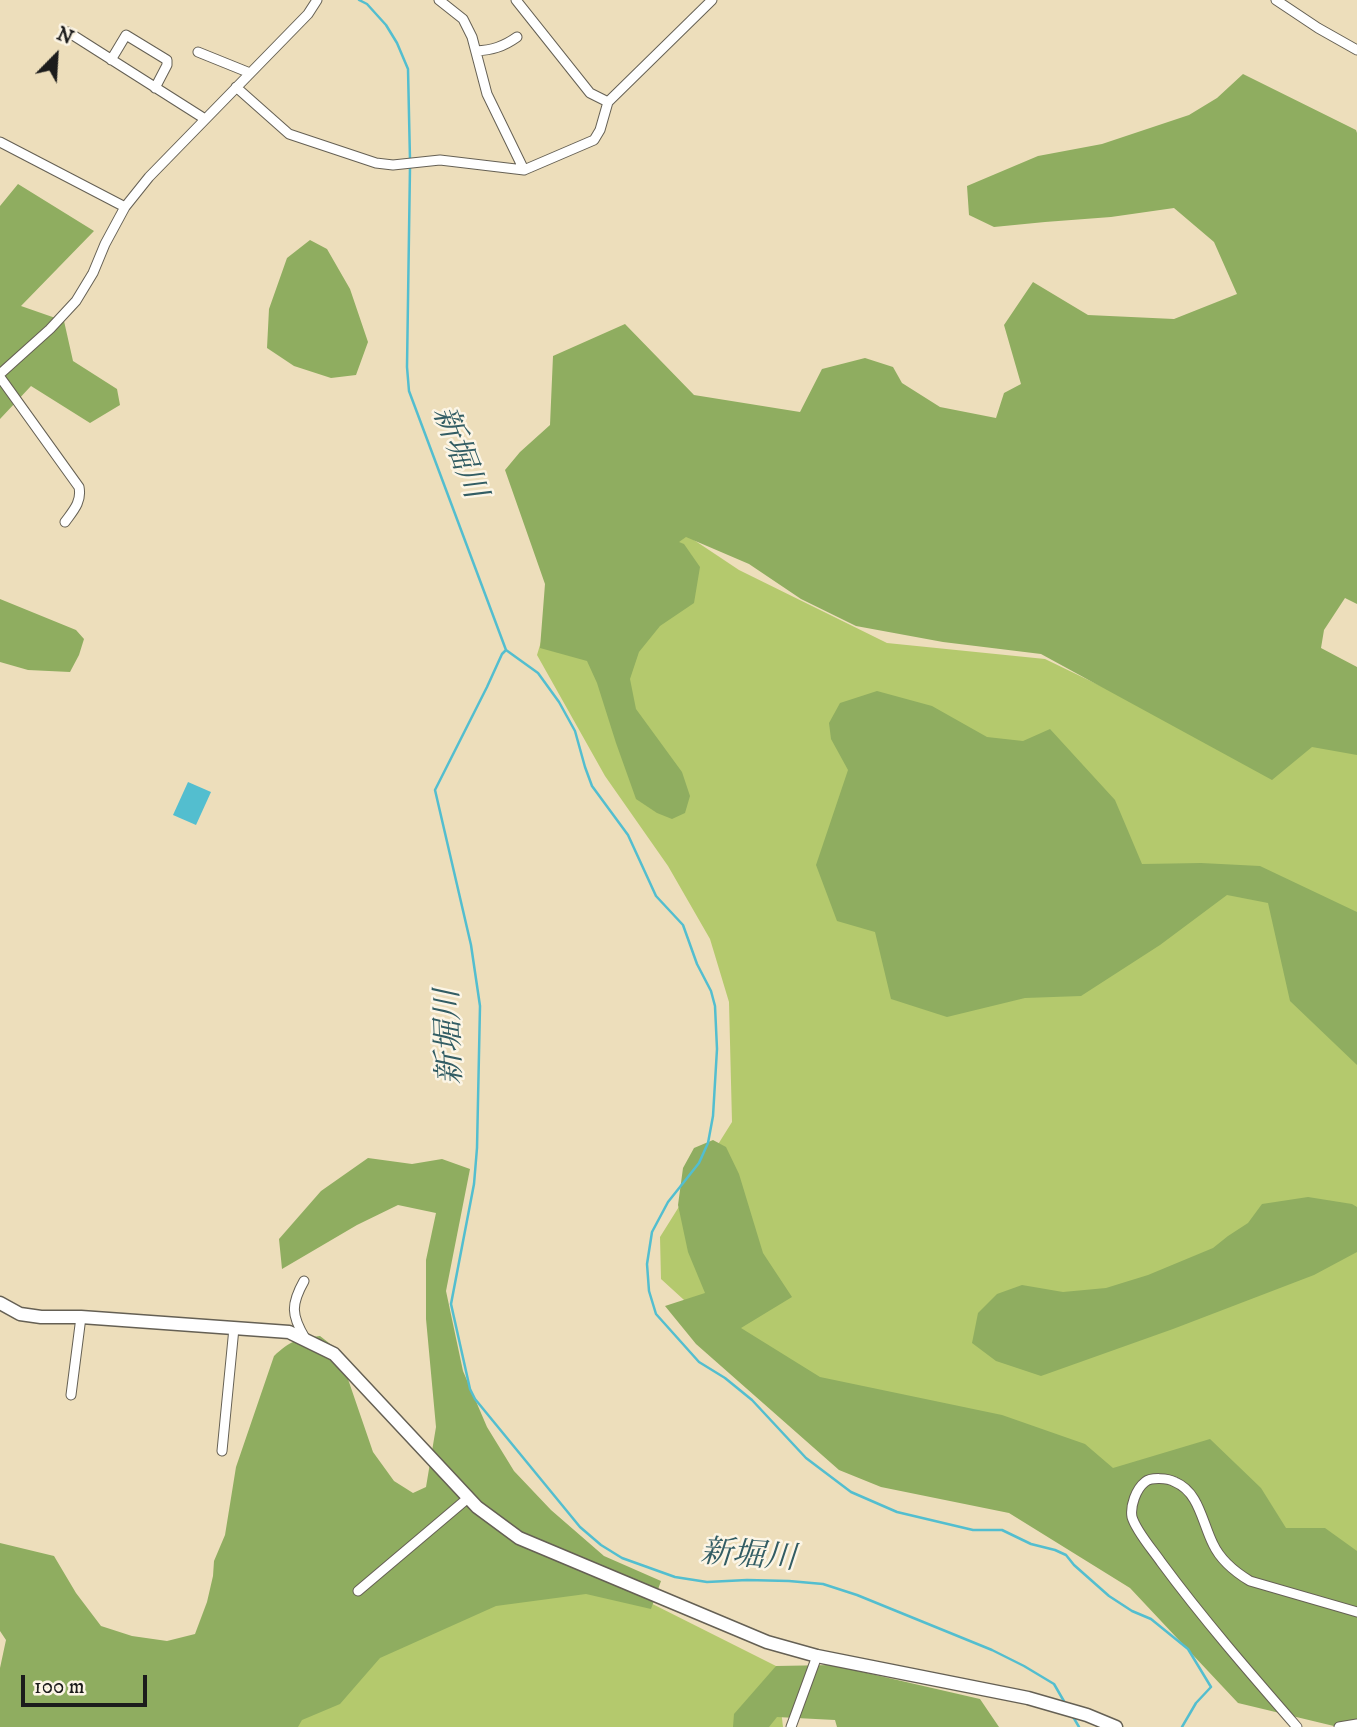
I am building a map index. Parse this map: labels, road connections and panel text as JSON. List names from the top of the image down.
{
  "water": ["新堀川"],
  "scale_bar": "100 m",
  "north": "top right"
}
